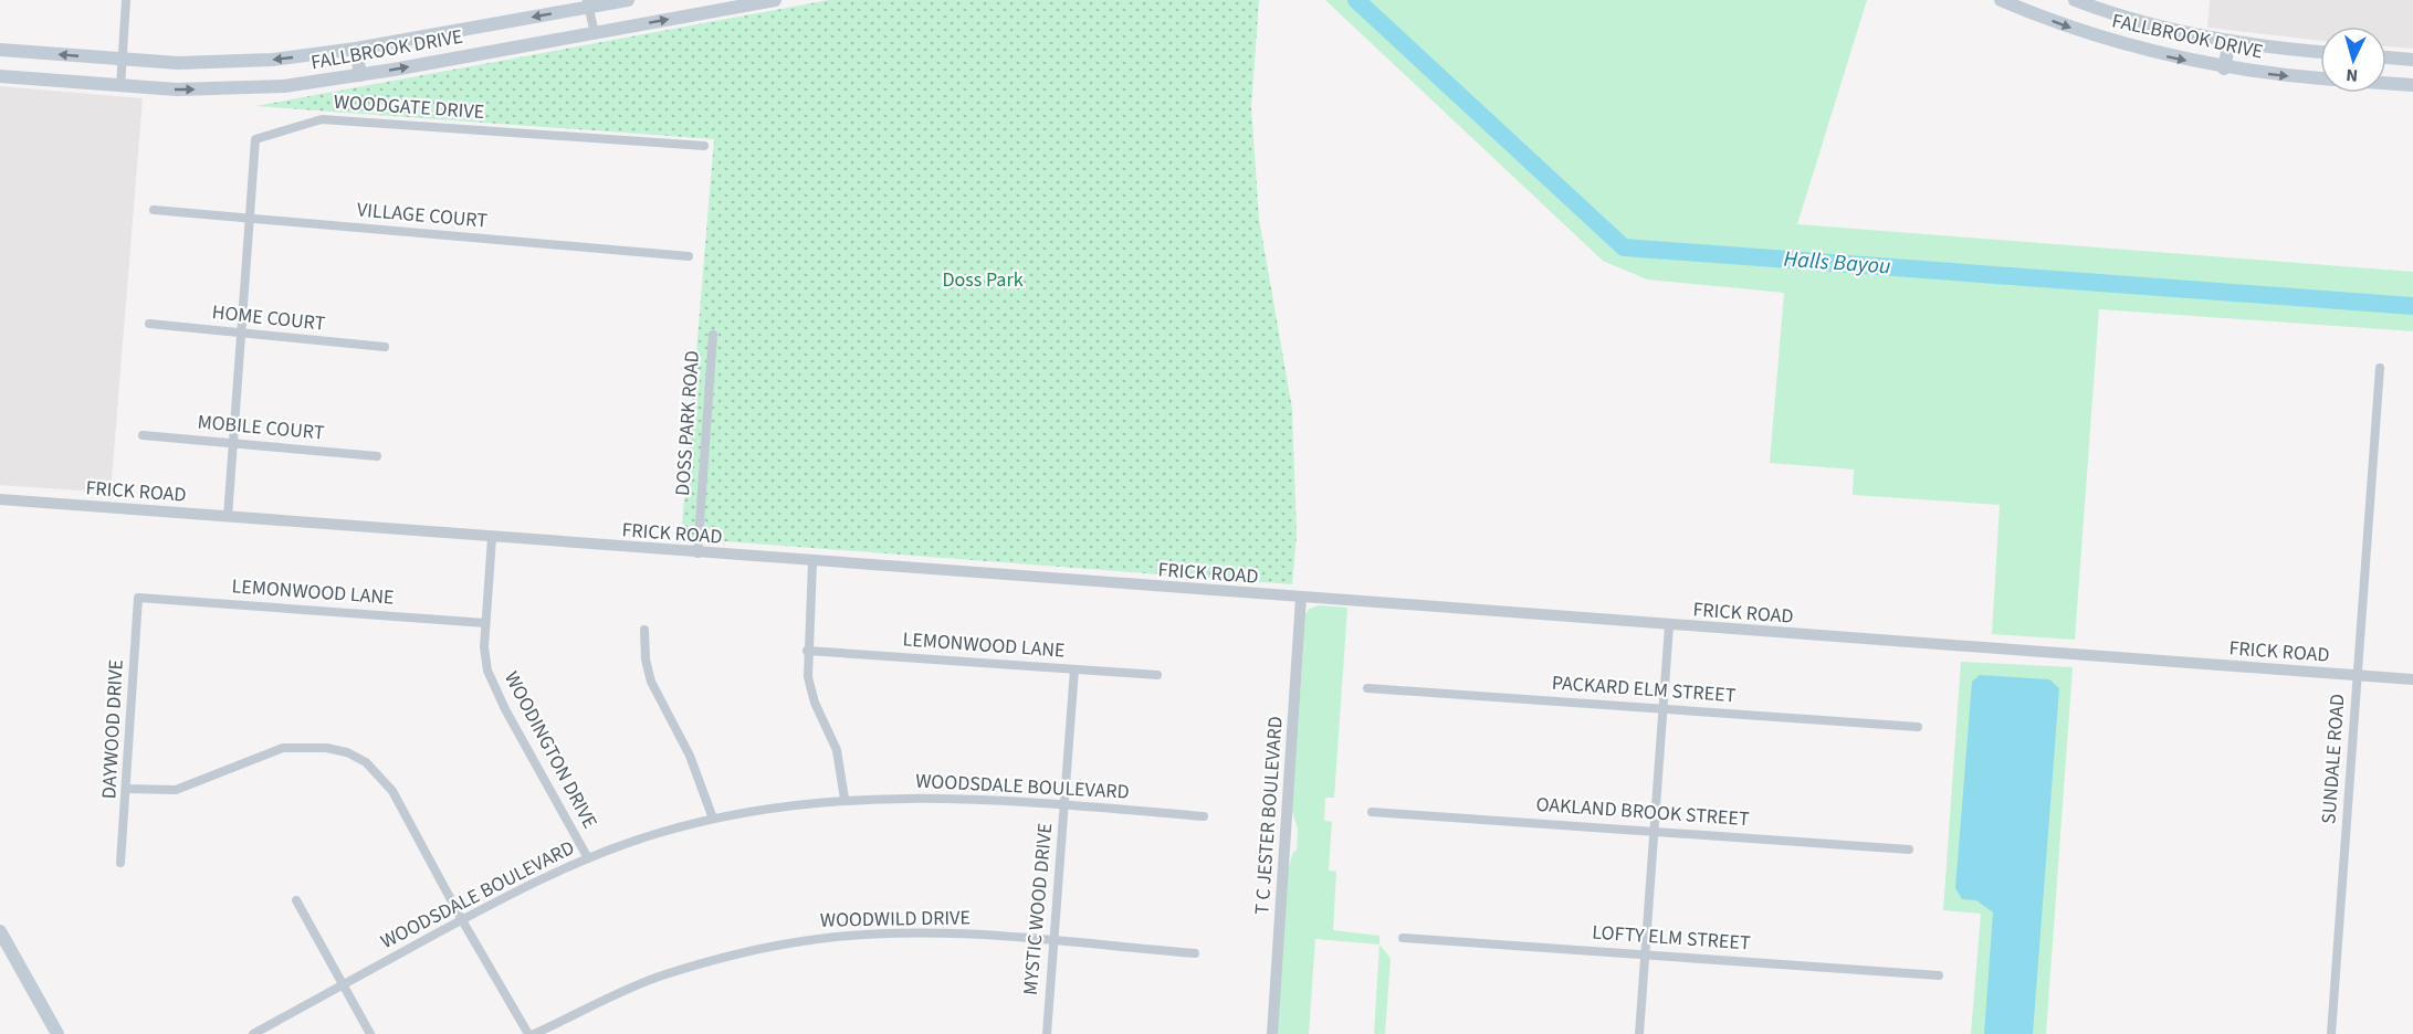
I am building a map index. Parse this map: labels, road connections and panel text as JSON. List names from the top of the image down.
{
  "streets": {
    "main road": ["FALLBROOK DRIVE"],
    "street": [
      "WOODGATE DRIVE",
      "VILLAGE COURT",
      "HOME COURT",
      "DOSS PARK ROAD",
      "MOBILE COURT",
      "FRICK ROAD",
      "LEMONWOOD LANE",
      "PACKARD ELM STREET",
      "DAYWOOD DRIVE",
      "WOODINGTON DRIVE",
      "SUNDALE ROAD",
      "WOODSDALE BOULEVARD",
      "OAKLAND BROOK STREET",
      "T C JESTER BOULEVARD",
      "MYSTIC WOOD DRIVE",
      "WOODWILD DRIVE",
      "LOFTY ELM STREET"
    ]
  },
  "crossings": [
    ["WOODGATE DRIVE", "VILLAGE COURT"],
    ["WOODGATE DRIVE", "HOME COURT"],
    ["WOODGATE DRIVE", "MOBILE COURT"],
    ["WOODGATE DRIVE", "FRICK ROAD"],
    ["DOSS PARK ROAD", "FRICK ROAD"],
    ["FRICK ROAD", "WOODINGTON DRIVE"],
    ["FRICK ROAD", "SUNDALE ROAD"],
    ["FRICK ROAD", "T C JESTER BOULEVARD"],
    ["LEMONWOOD LANE", "DAYWOOD DRIVE"],
    ["LEMONWOOD LANE", "WOODINGTON DRIVE"],
    ["LEMONWOOD LANE", "MYSTIC WOOD DRIVE"],
    ["WOODINGTON DRIVE", "WOODSDALE BOULEVARD"],
    ["WOODSDALE BOULEVARD", "MYSTIC WOOD DRIVE"],
    ["MYSTIC WOOD DRIVE", "WOODWILD DRIVE"]
  ],
  "water": ["Halls Bayou"],
  "parks": ["Doss Park"],
  "north": "bottom"
}
